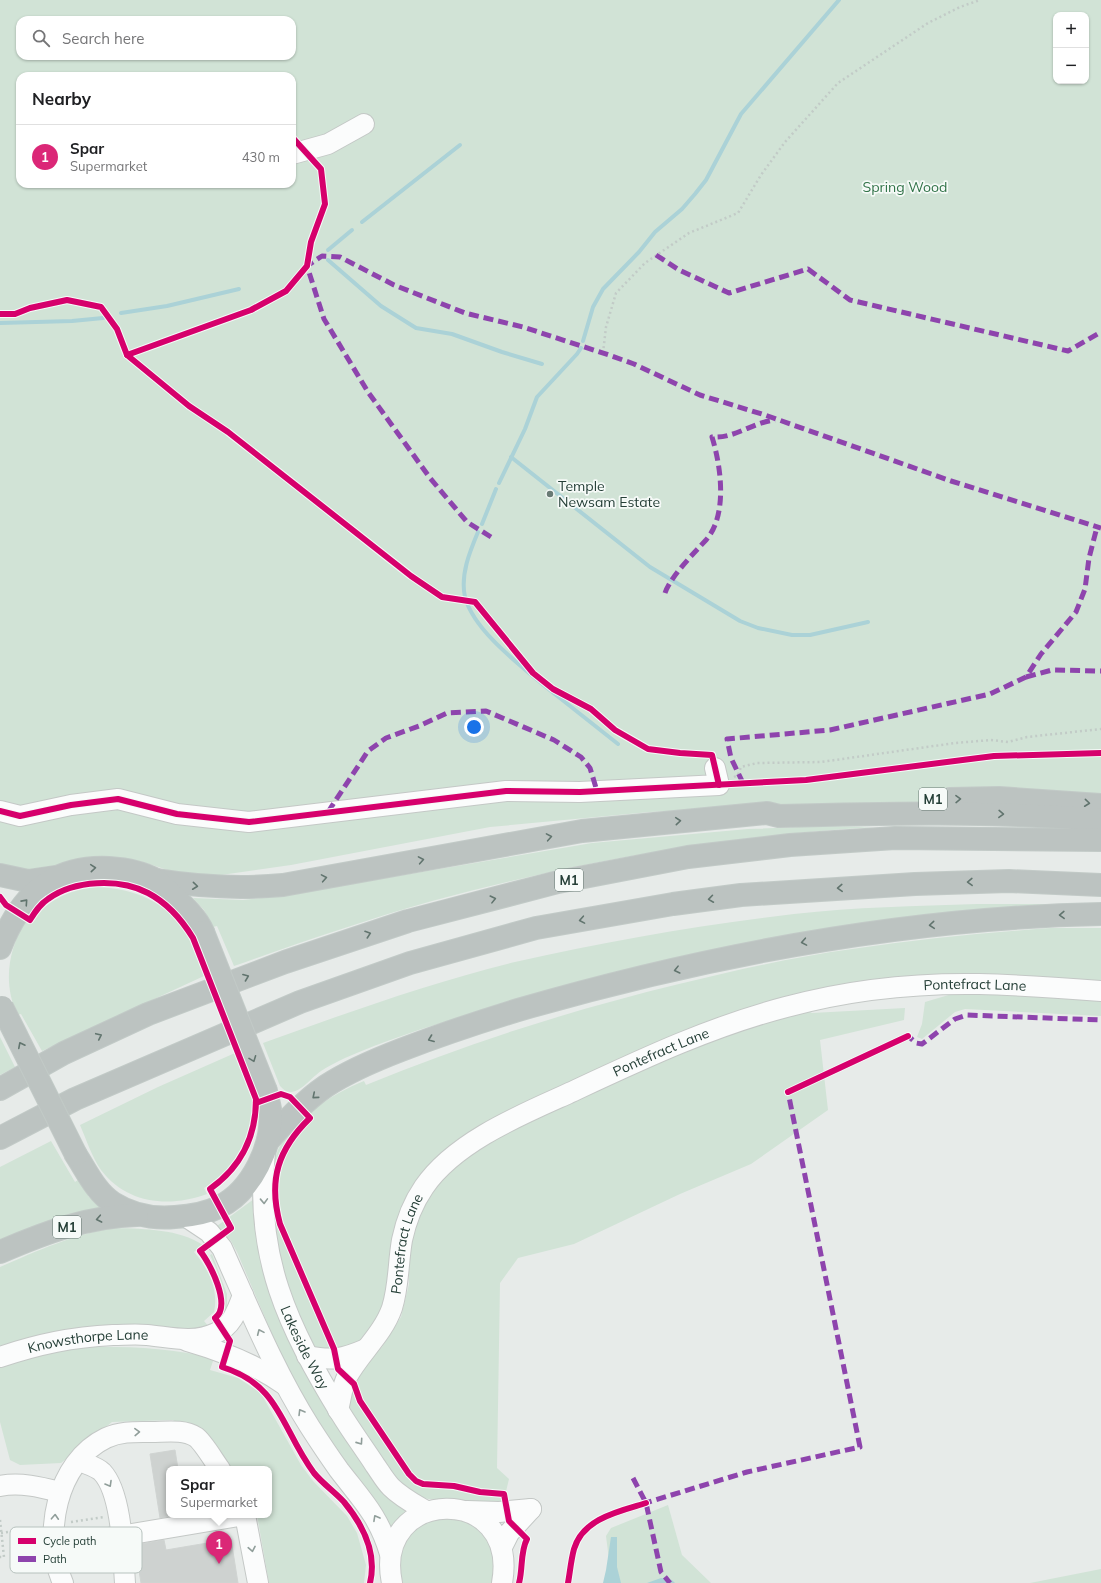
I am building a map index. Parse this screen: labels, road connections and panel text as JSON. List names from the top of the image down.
{
  "streets": {
    "highway": ["M1"],
    "street": ["Pontefract Lane", "Knowsthorpe Lane", "Lakeside Way"]
  },
  "crossings": [
    ["Pontefract Lane", "Lakeside Way"]
  ],
  "parks": ["Spring Wood"],
  "places": ["Temple Newsam Estate"],
  "legend": ["Cycle path", "Path"],
  "page": {
    "map_buttons": ["+", "−"],
    "search": "Search here",
    "heading": "Nearby",
    "list": [
      {
        "mark": "1",
        "name": "Spar",
        "note": "Supermarket",
        "value": "430 m"
      }
    ],
    "popup": ["Spar", "Supermarket"],
    "pins": "1"
  }
}
